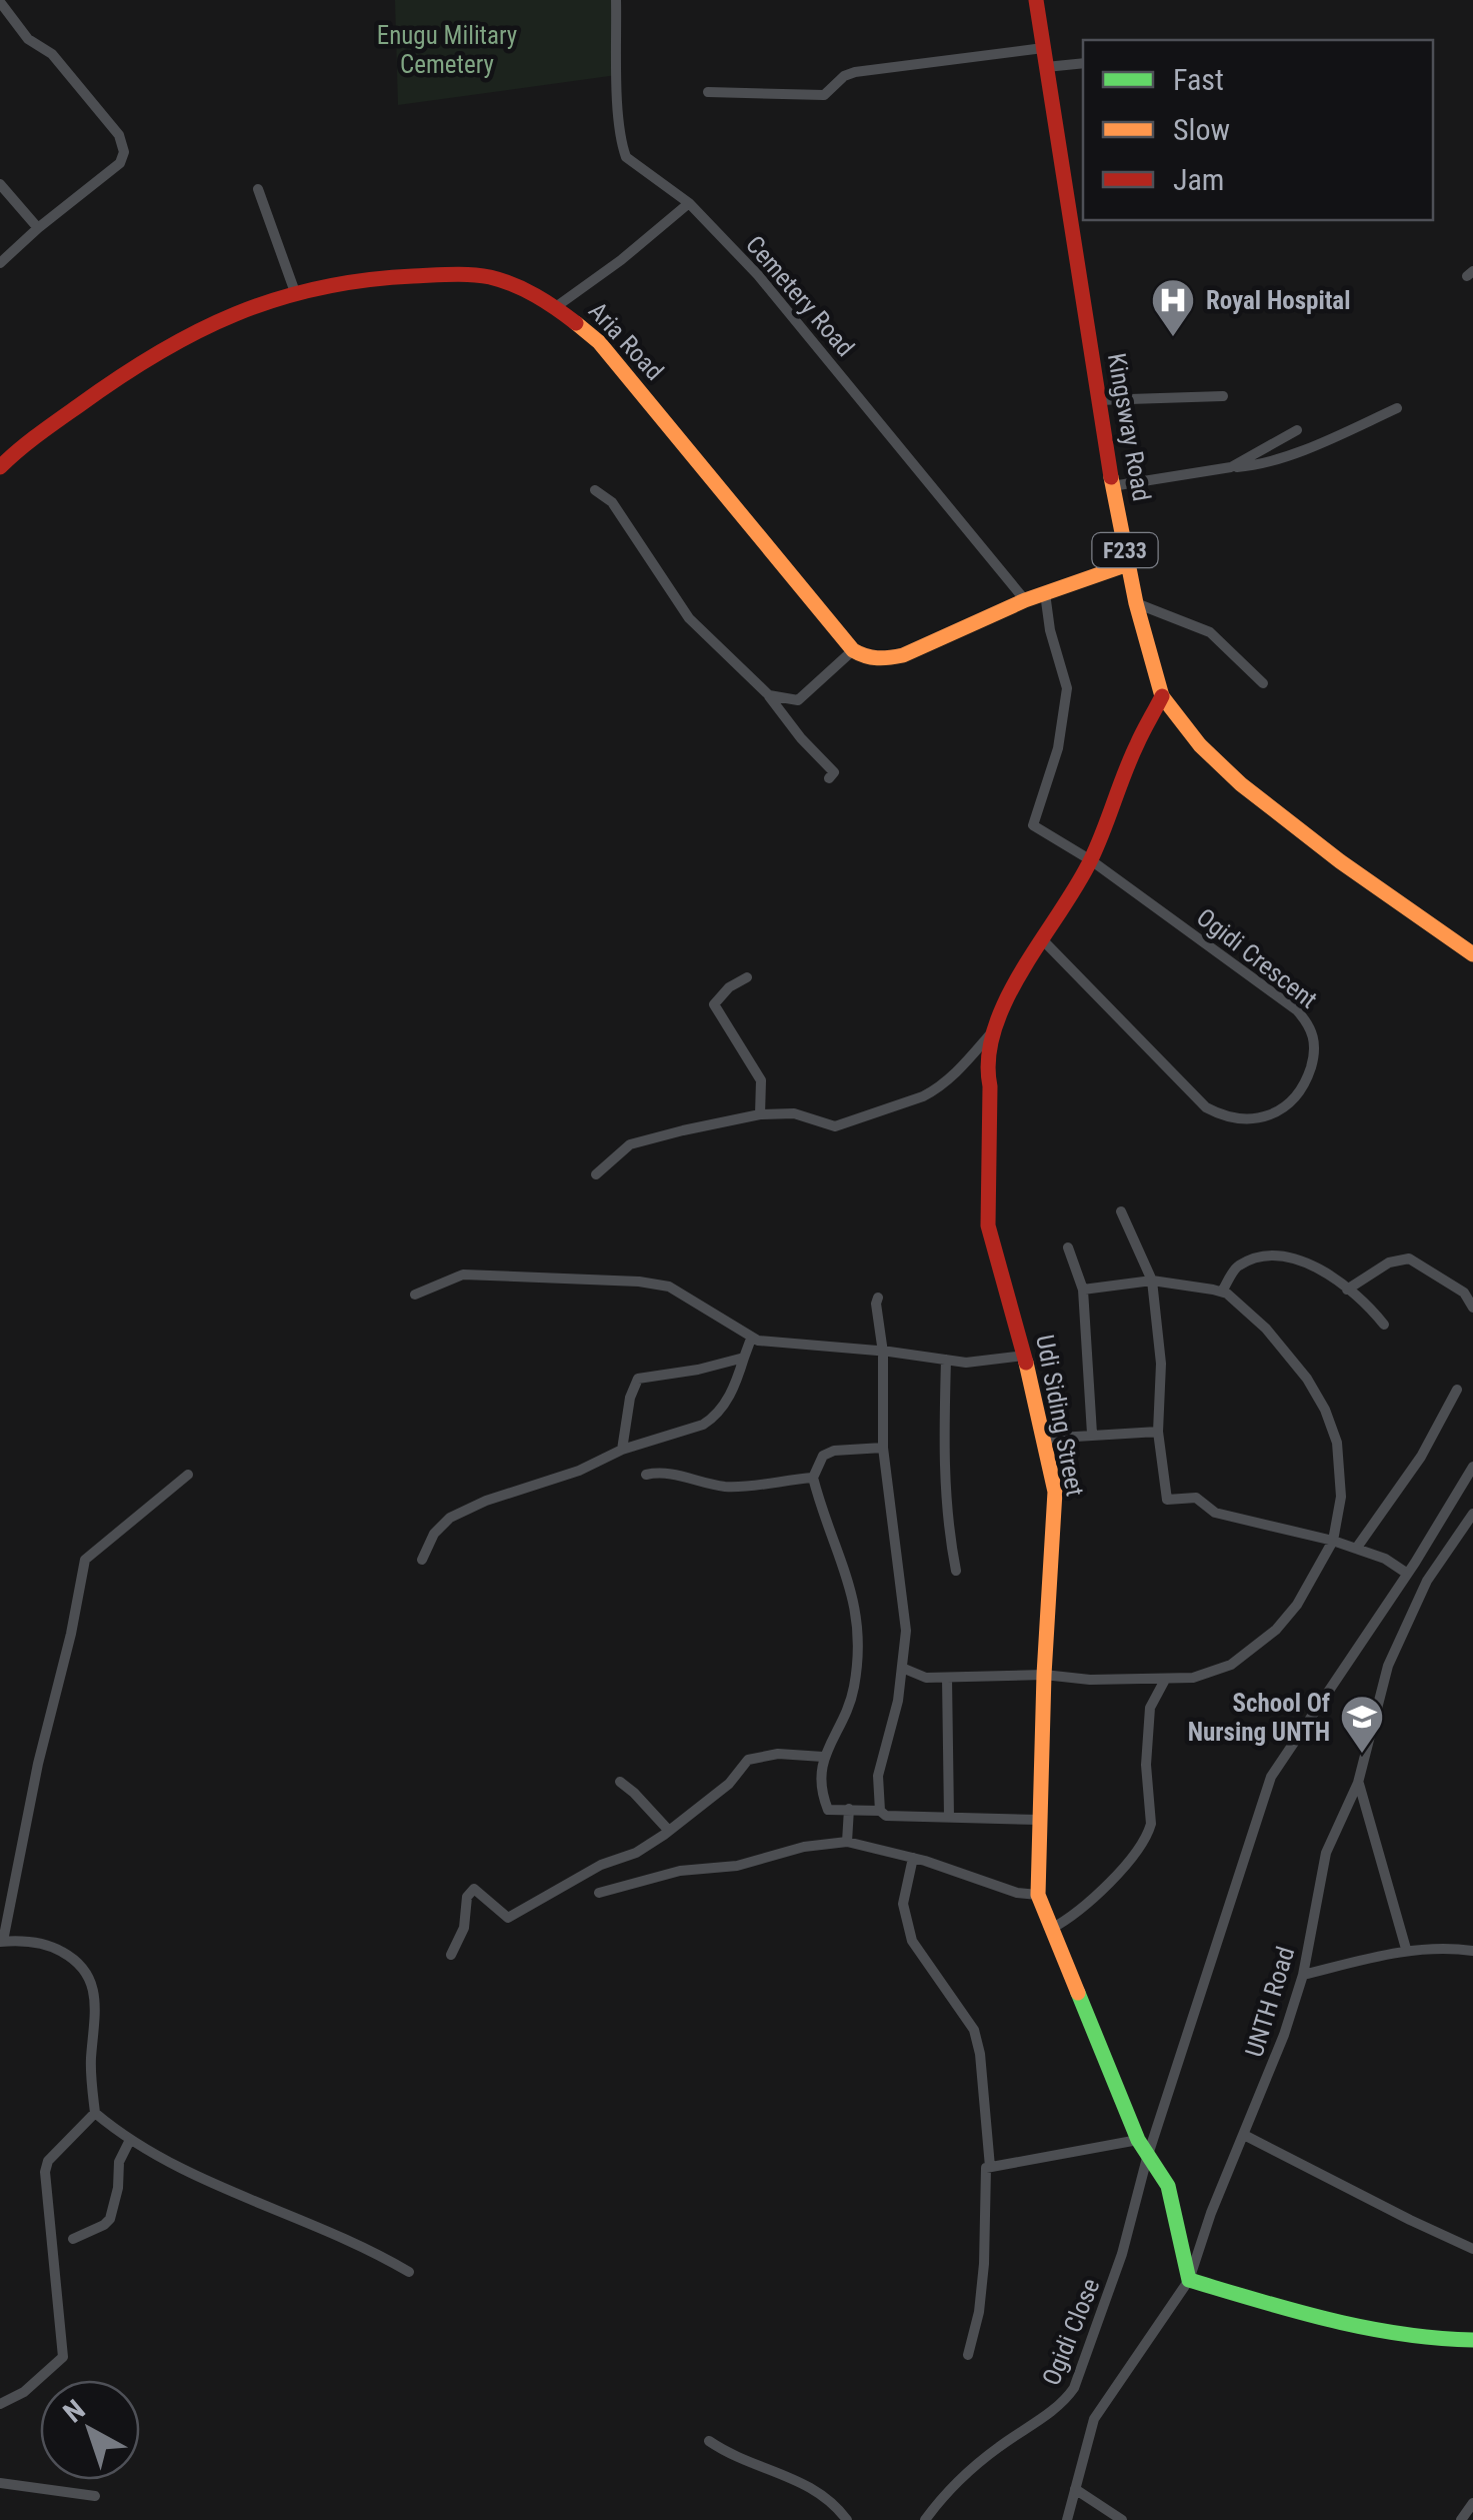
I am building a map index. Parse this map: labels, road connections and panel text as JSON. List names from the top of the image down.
{
  "streets": {
    "street": [
      "Cemetery Road",
      "Aria Road",
      "Kingsway Road",
      "F233",
      "Ogidi Crescent",
      "Udi Siding Street",
      "UNTH Road",
      "Ogidi Close"
    ]
  },
  "crossings": [
    ["Kingsway Road", "Udi Siding Street"],
    ["Ogidi Crescent", "Udi Siding Street"],
    ["Udi Siding Street", "UNTH Road"],
    ["Udi Siding Street", "Ogidi Close"]
  ],
  "parks": ["Enugu Military Cemetery"],
  "places": {
    "hospital": ["Royal Hospital"],
    "school or university": ["School Of Nursing UNTH"]
  },
  "legend": ["Fast", "Slow", "Jam"],
  "north": "top left"
}
